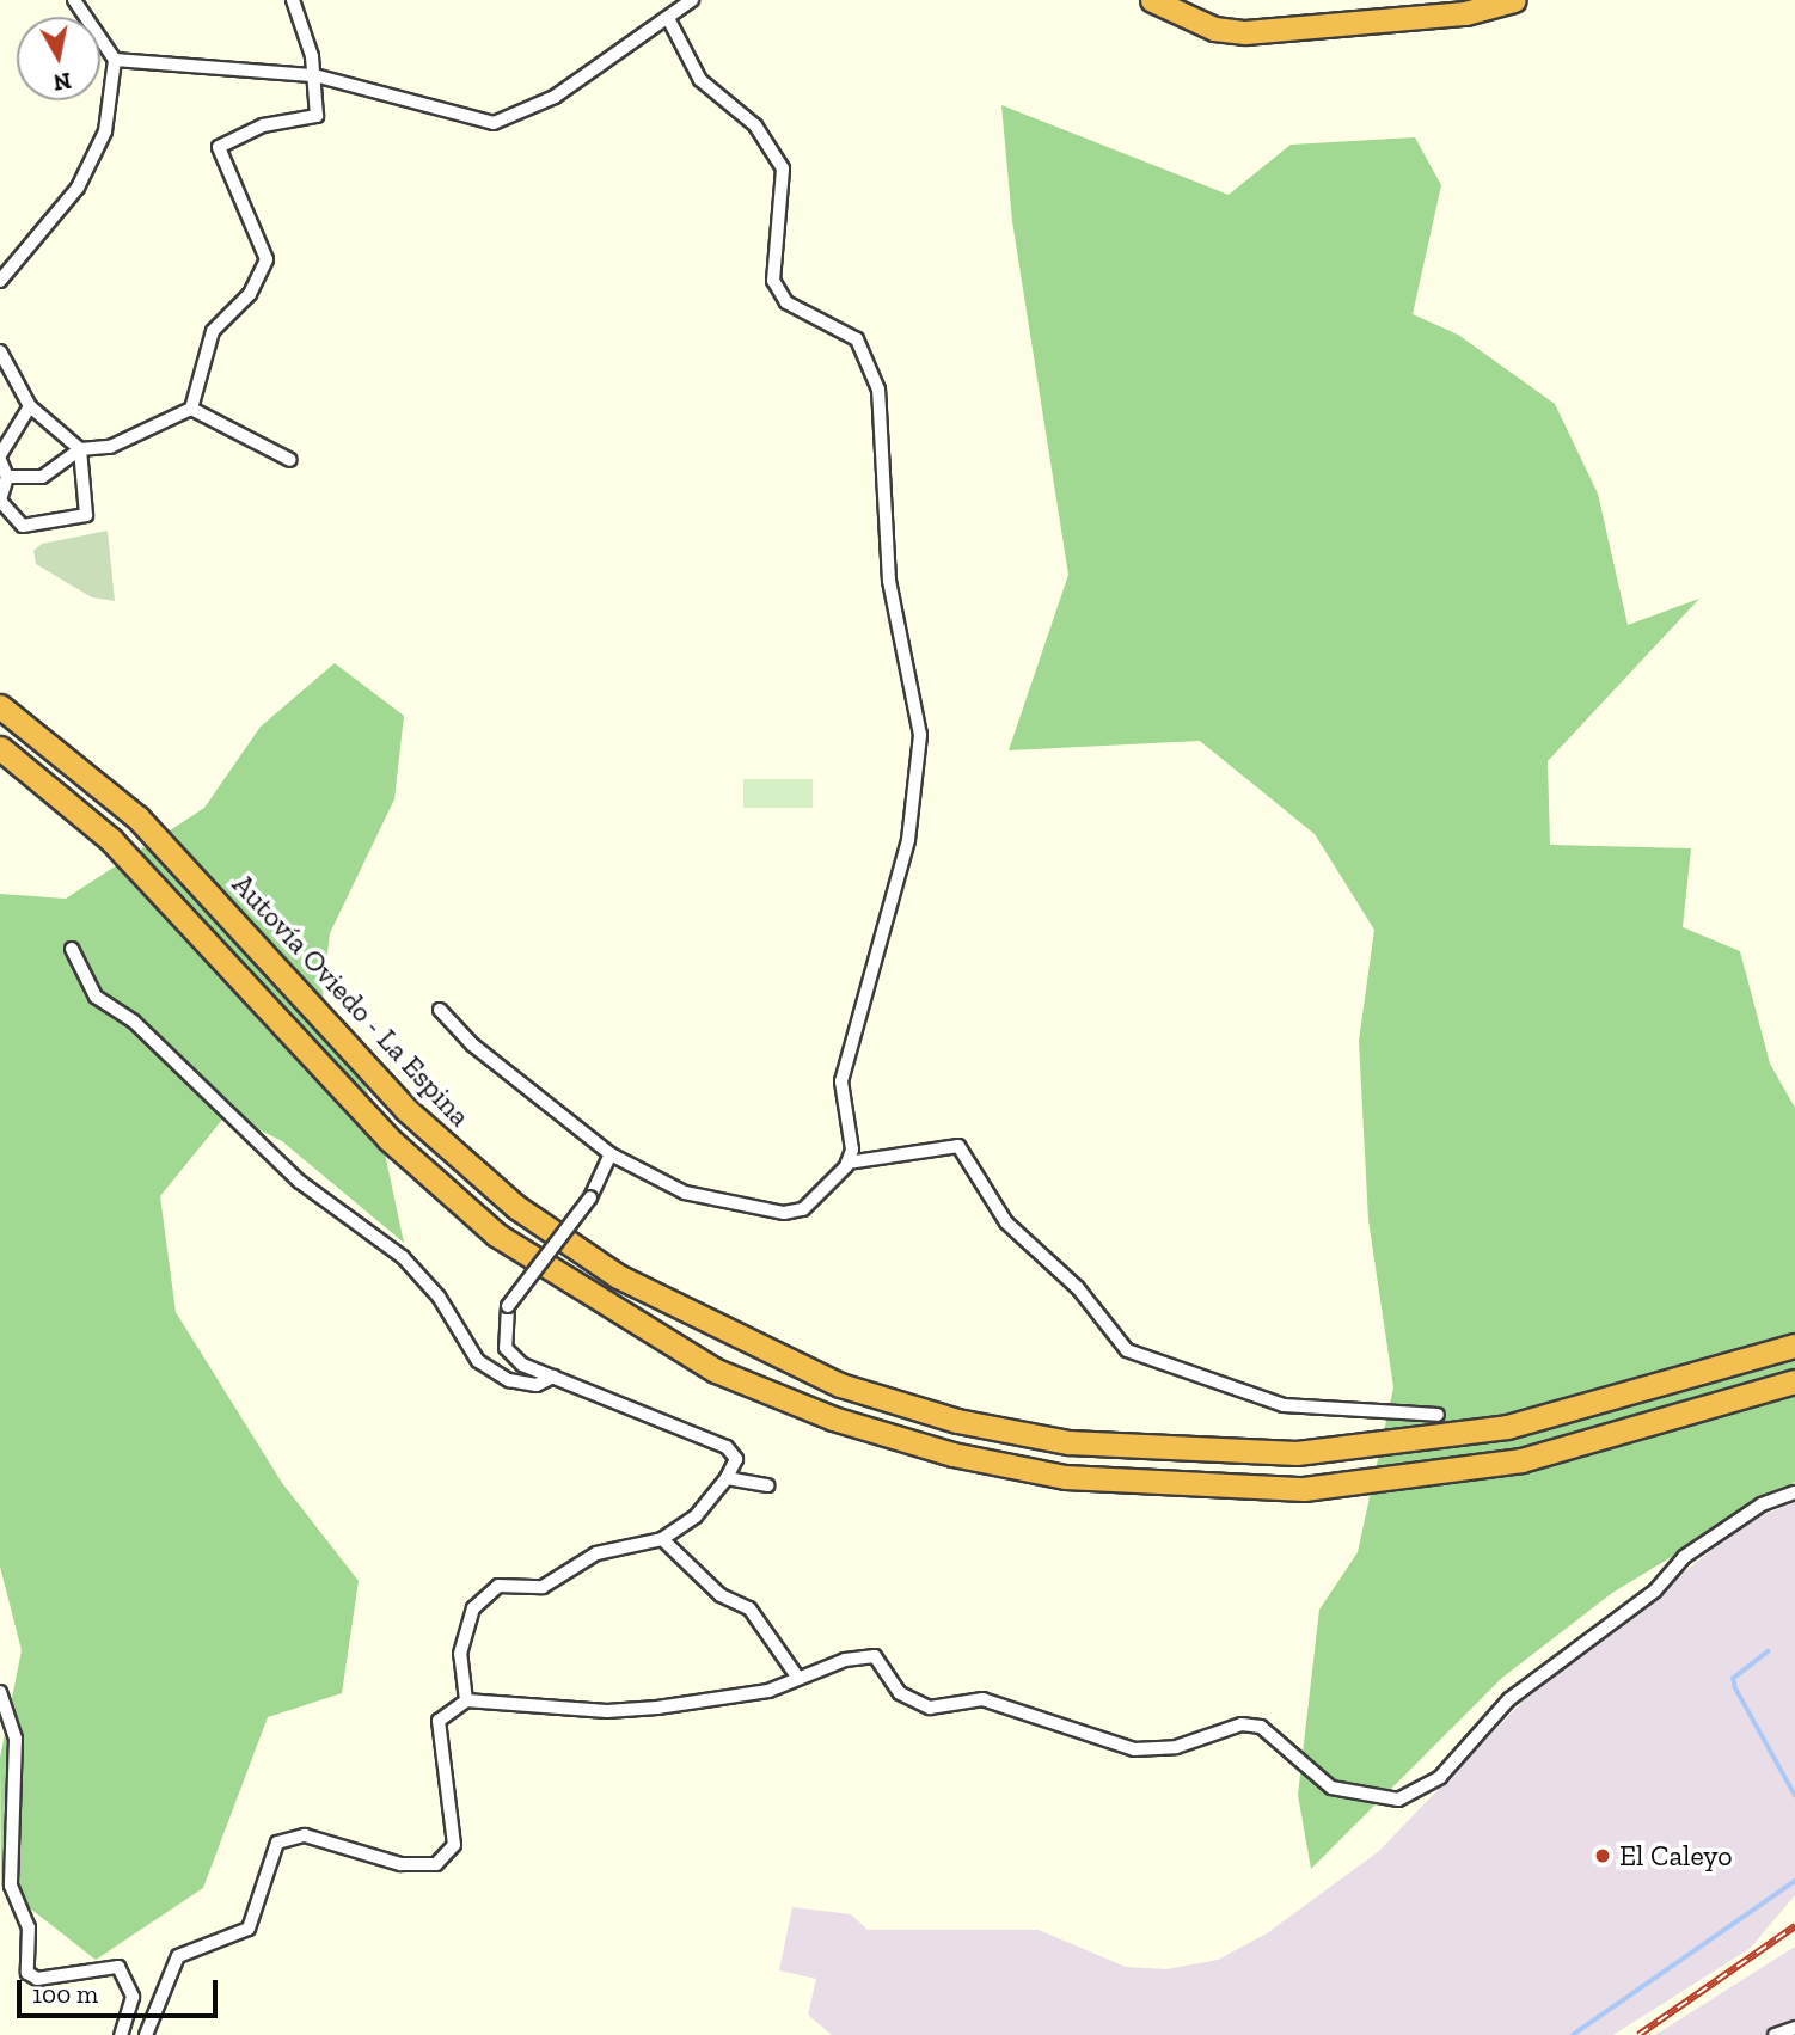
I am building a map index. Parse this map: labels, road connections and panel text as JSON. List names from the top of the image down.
{
  "streets": {
    "highway": ["Autovía Oviedo - La Espina"]
  },
  "places": ["El Caleyo"],
  "scale_bar": "100 m",
  "north": "bottom"
}
